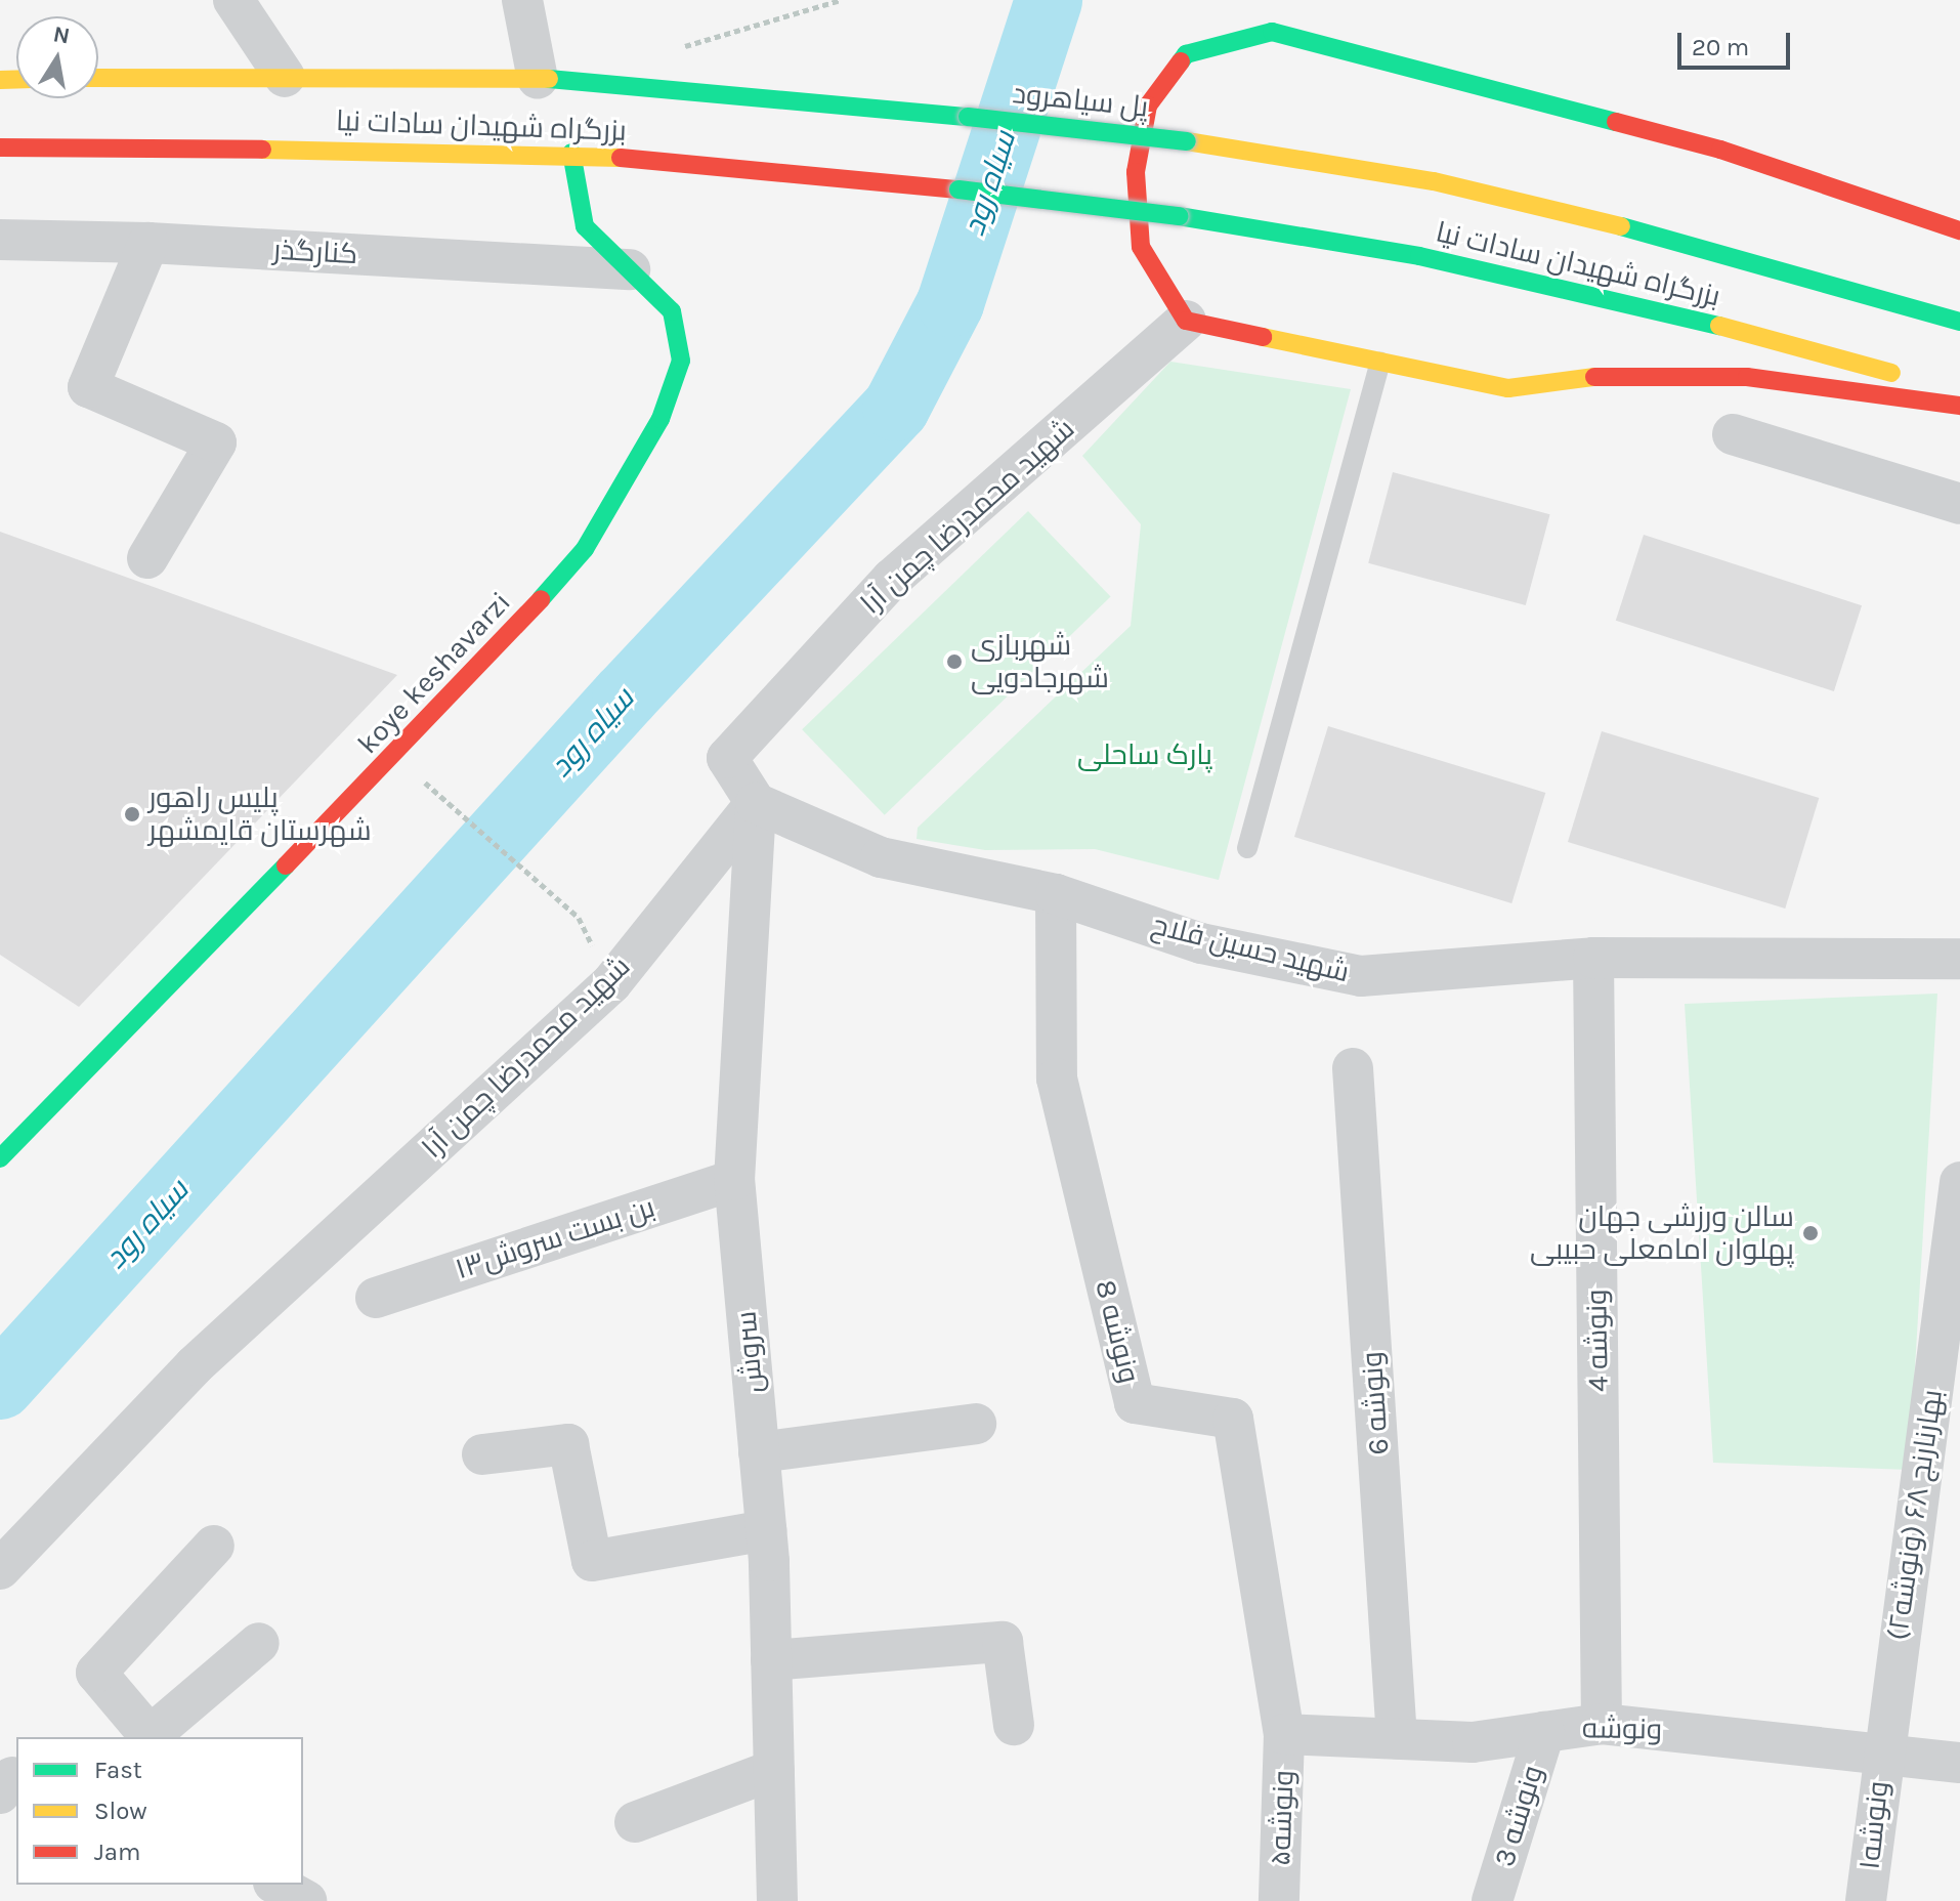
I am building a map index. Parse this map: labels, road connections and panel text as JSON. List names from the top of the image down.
{
  "streets": {
    "main road": ["پل سیاهرود", "بزرگراه شهیدان سادات نیا", "koye keshavarzi"],
    "street": [
      "کنارگذر",
      "شهید محمدرضا چمن آرا",
      "شهید حسین فلاح",
      "بن بست سروش۱۳",
      "ونوشه 8",
      "ونوشه 4",
      "سروش",
      "ونوشه 6",
      "بهارنارنج ۶۸ (ونوشه۲)",
      "ونوشه",
      "ونوشه 3",
      "ونوشه۵",
      "ونوشه۱"
    ]
  },
  "crossings": [
    ["پل سیاهرود", "بزرگراه شهیدان سادات نیا"],
    ["بزرگراه شهیدان سادات نیا", "koye keshavarzi"],
    ["کنارگذر", "koye keshavarzi"],
    ["شهید محمدرضا چمن آرا", "شهید حسین فلاح"],
    ["شهید محمدرضا چمن آرا", "سروش"],
    ["شهید حسین فلاح", "ونوشه 8"],
    ["شهید حسین فلاح", "ونوشه 4"],
    ["شهید حسین فلاح", "سروش"],
    ["بن بست سروش۱۳", "سروش"],
    ["ونوشه 8", "ونوشه"],
    ["ونوشه 8", "ونوشه۵"],
    ["ونوشه 4", "ونوشه"],
    ["ونوشه 6", "ونوشه"],
    ["بهارنارنج ۶۸ (ونوشه۲)", "ونوشه"],
    ["بهارنارنج ۶۸ (ونوشه۲)", "ونوشه۱"],
    ["ونوشه", "ونوشه 3"],
    ["ونوشه", "ونوشه۵"],
    ["ونوشه", "ونوشه۱"]
  ],
  "water": ["سیاه رود"],
  "parks": ["پارک ساحلی"],
  "places": ["شهربازی شهرجادویی", "پلیس راهور شهرستان قایمشهر", "سالن ورزشی جهان پهلوان امامعلی حبیبی"],
  "legend": ["Fast", "Slow", "Jam"],
  "scale_bar": "20 m",
  "north": "top"
}
